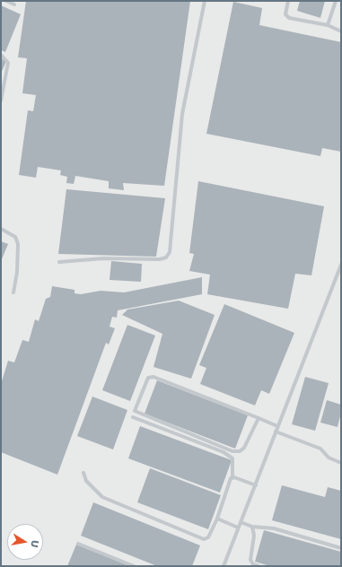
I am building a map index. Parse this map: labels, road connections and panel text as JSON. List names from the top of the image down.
{
  "north": "right"
}
